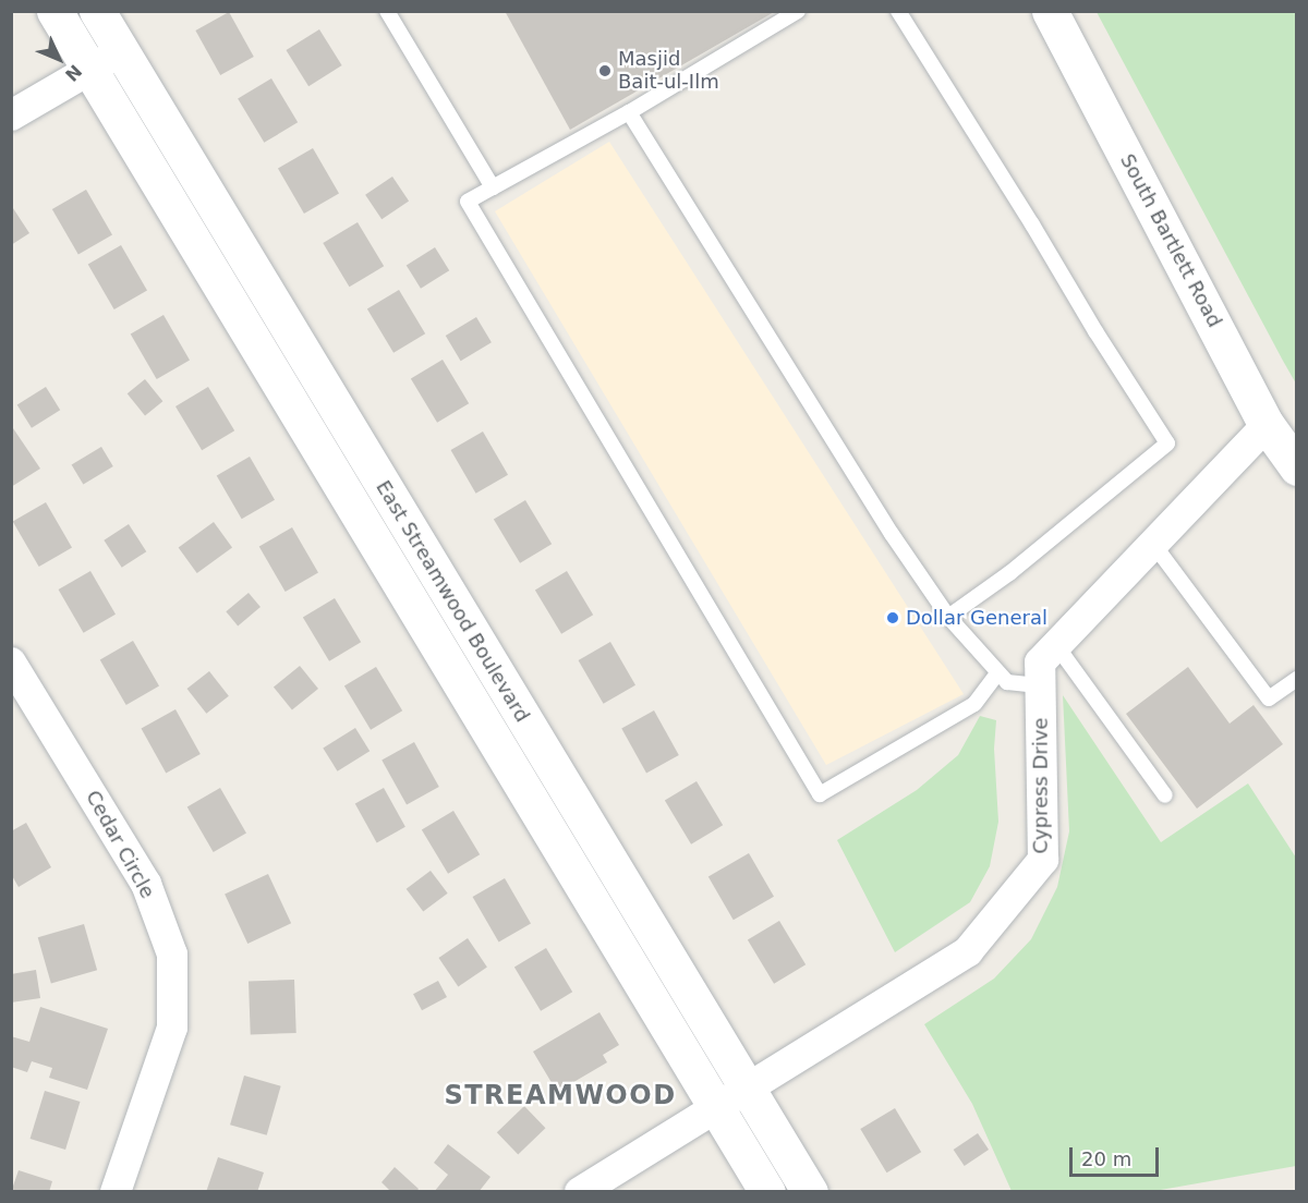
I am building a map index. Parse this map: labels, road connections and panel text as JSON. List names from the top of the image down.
{
  "streets": {
    "street": [
      "South Bartlett Road",
      "East Streamwood Boulevard",
      "Cypress Drive",
      "Cedar Circle"
    ]
  },
  "crossings": [
    ["South Bartlett Road", "Cypress Drive"],
    ["East Streamwood Boulevard", "Cypress Drive"]
  ],
  "districts": ["STREAMWOOD"],
  "places": ["Masjid Bait-ul-Ilm", "Dollar General"],
  "scale_bar": "20 m",
  "north": "bottom right"
}
